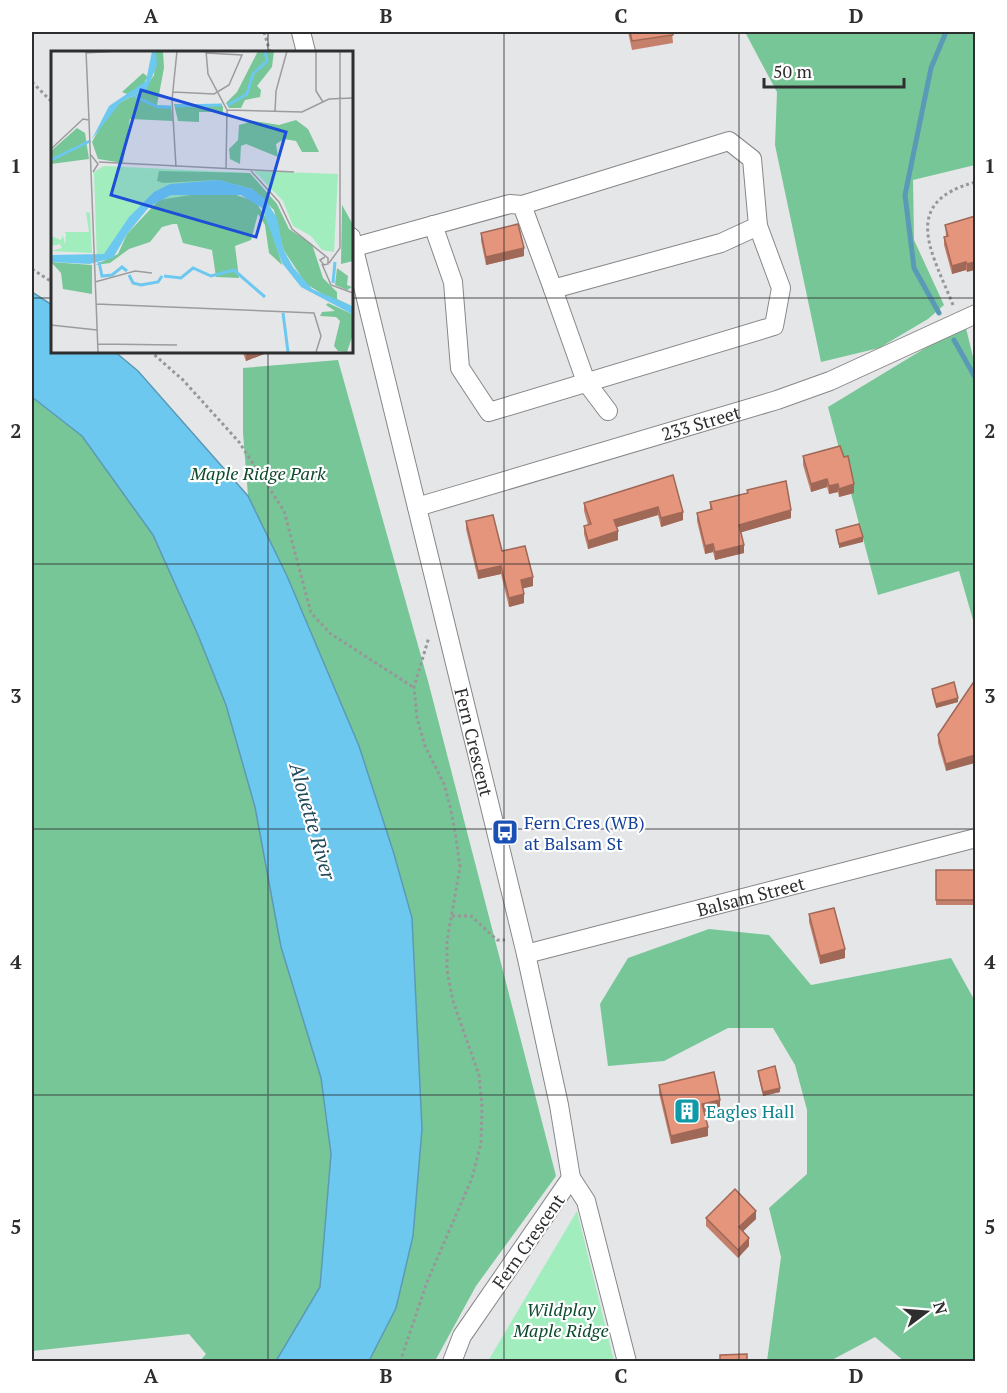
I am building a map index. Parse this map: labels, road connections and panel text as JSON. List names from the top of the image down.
{
  "streets": {
    "street": ["233 Street", "Fern Crescent", "Balsam Street"]
  },
  "crossings": [
    ["233 Street", "Fern Crescent"],
    ["Fern Crescent", "Balsam Street"]
  ],
  "water": ["Alouette River"],
  "parks": ["Maple Ridge Park", "Wildplay Maple Ridge"],
  "places": {
    "bus stop": ["Fern Cres (WB) at Balsam St"],
    "building": ["Eagles Hall"]
  },
  "scale_bar": "50 m",
  "north": "right",
  "grid": {
    "columns": [
      "A",
      "B",
      "C",
      "D"
    ],
    "rows": [
      "1",
      "2",
      "3",
      "4",
      "5"
    ]
  }
}
